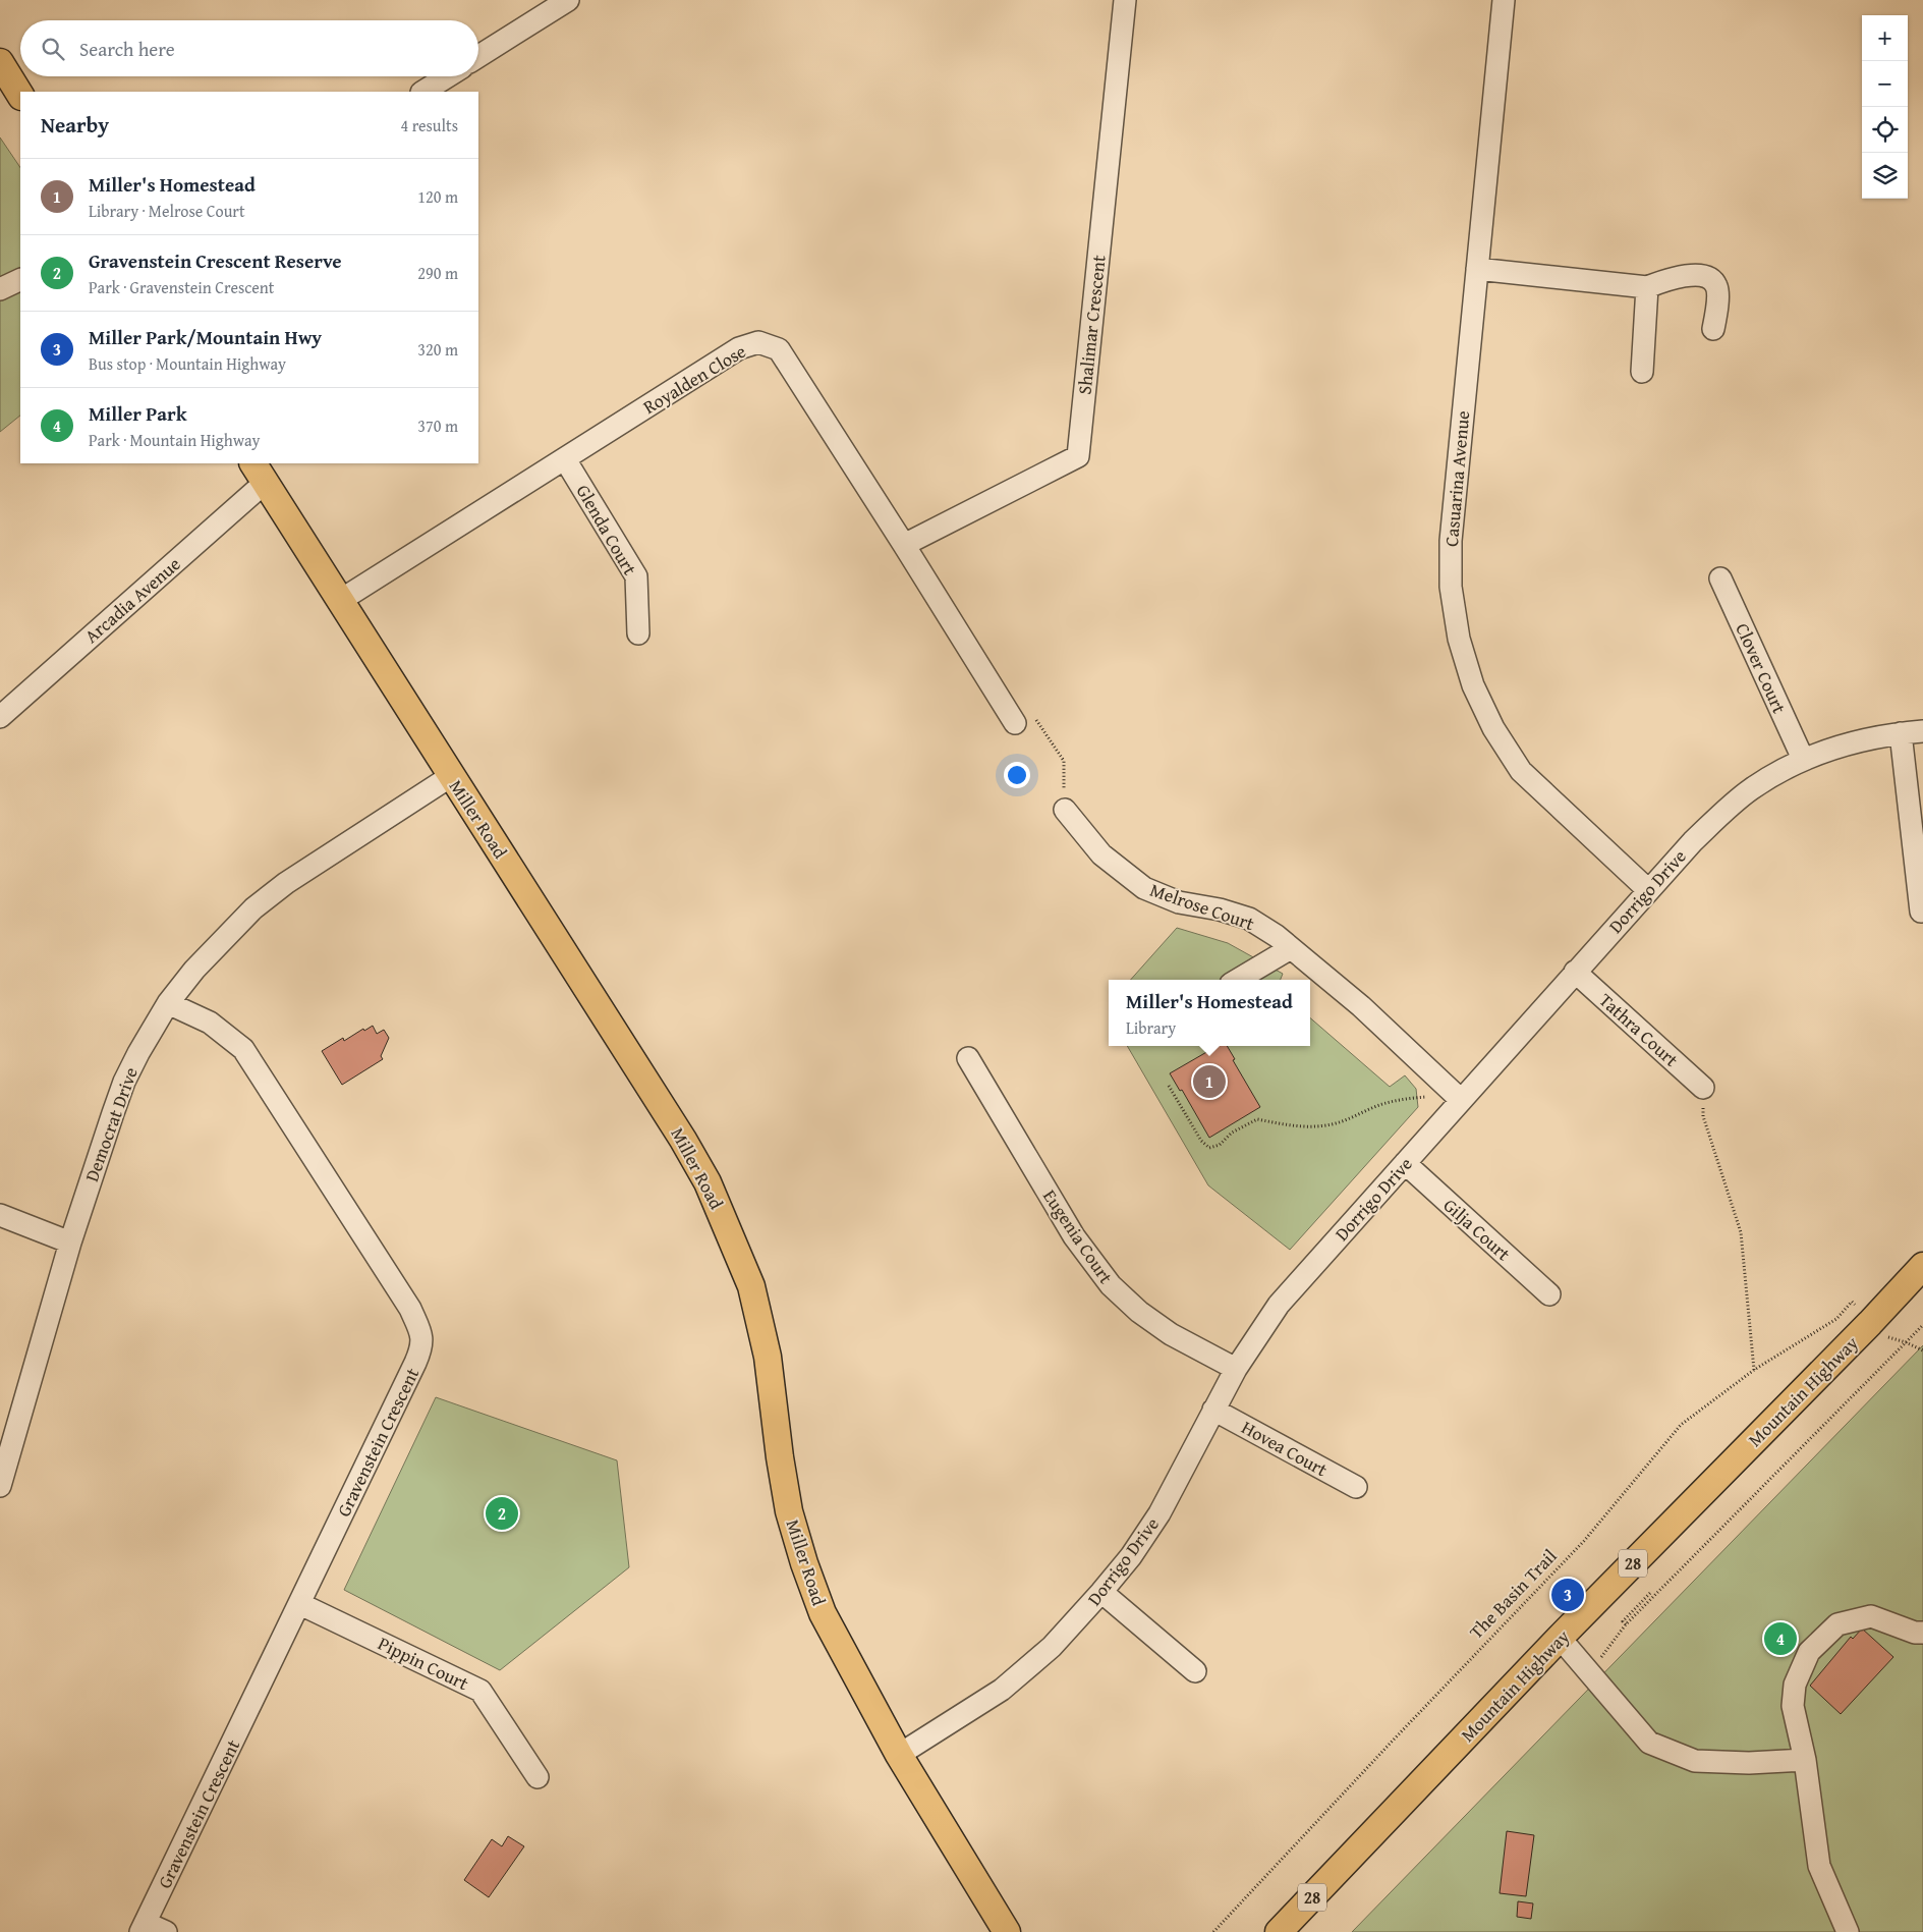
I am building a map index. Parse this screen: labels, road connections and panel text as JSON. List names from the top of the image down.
{
  "streets": {
    "main road": ["Miller Road", "Mountain Highway", "28"],
    "street": [
      "Shalimar Crescent",
      "Royalden Close",
      "Casuarina Avenue",
      "Glenda Court",
      "Arcadia Avenue",
      "Clover Court",
      "Dorrigo Drive",
      "Melrose Court",
      "Tathra Court",
      "Democrat Drive",
      "Gilja Court",
      "Eugenia Court",
      "Gravenstein Crescent",
      "Hovea Court",
      "Pippin Court"
    ],
    "path": ["The Basin Trail"]
  },
  "crossings": [
    ["Shalimar Crescent", "Royalden Close"],
    ["Royalden Close", "Glenda Court"],
    ["Royalden Close", "Miller Road"],
    ["Casuarina Avenue", "Dorrigo Drive"],
    ["Arcadia Avenue", "Miller Road"],
    ["Clover Court", "Dorrigo Drive"],
    ["Miller Road", "Dorrigo Drive"],
    ["Miller Road", "Democrat Drive"],
    ["Dorrigo Drive", "Melrose Court"],
    ["Dorrigo Drive", "Tathra Court"],
    ["Dorrigo Drive", "Gilja Court"],
    ["Dorrigo Drive", "Eugenia Court"],
    ["Dorrigo Drive", "Hovea Court"],
    ["Democrat Drive", "Gravenstein Crescent"],
    ["Gravenstein Crescent", "Pippin Court"]
  ],
  "page": {
    "map_buttons": ["+", "−"],
    "search": "Search here",
    "heading": ["Nearby", "4 results"],
    "list": [
      {
        "mark": "1",
        "name": "Miller's Homestead",
        "note": "Library · Melrose Court",
        "value": "120 m"
      },
      {
        "mark": "2",
        "name": "Gravenstein Crescent Reserve",
        "note": "Park · Gravenstein Crescent",
        "value": "290 m"
      },
      {
        "mark": "3",
        "name": "Miller Park/Mountain Hwy",
        "note": "Bus stop · Mountain Highway",
        "value": "320 m"
      },
      {
        "mark": "4",
        "name": "Miller Park",
        "note": "Park · Mountain Highway",
        "value": "370 m"
      }
    ],
    "popup": ["Miller's Homestead", "Library"],
    "pins": [
      "1",
      "2",
      "3",
      "4"
    ]
  }
}
